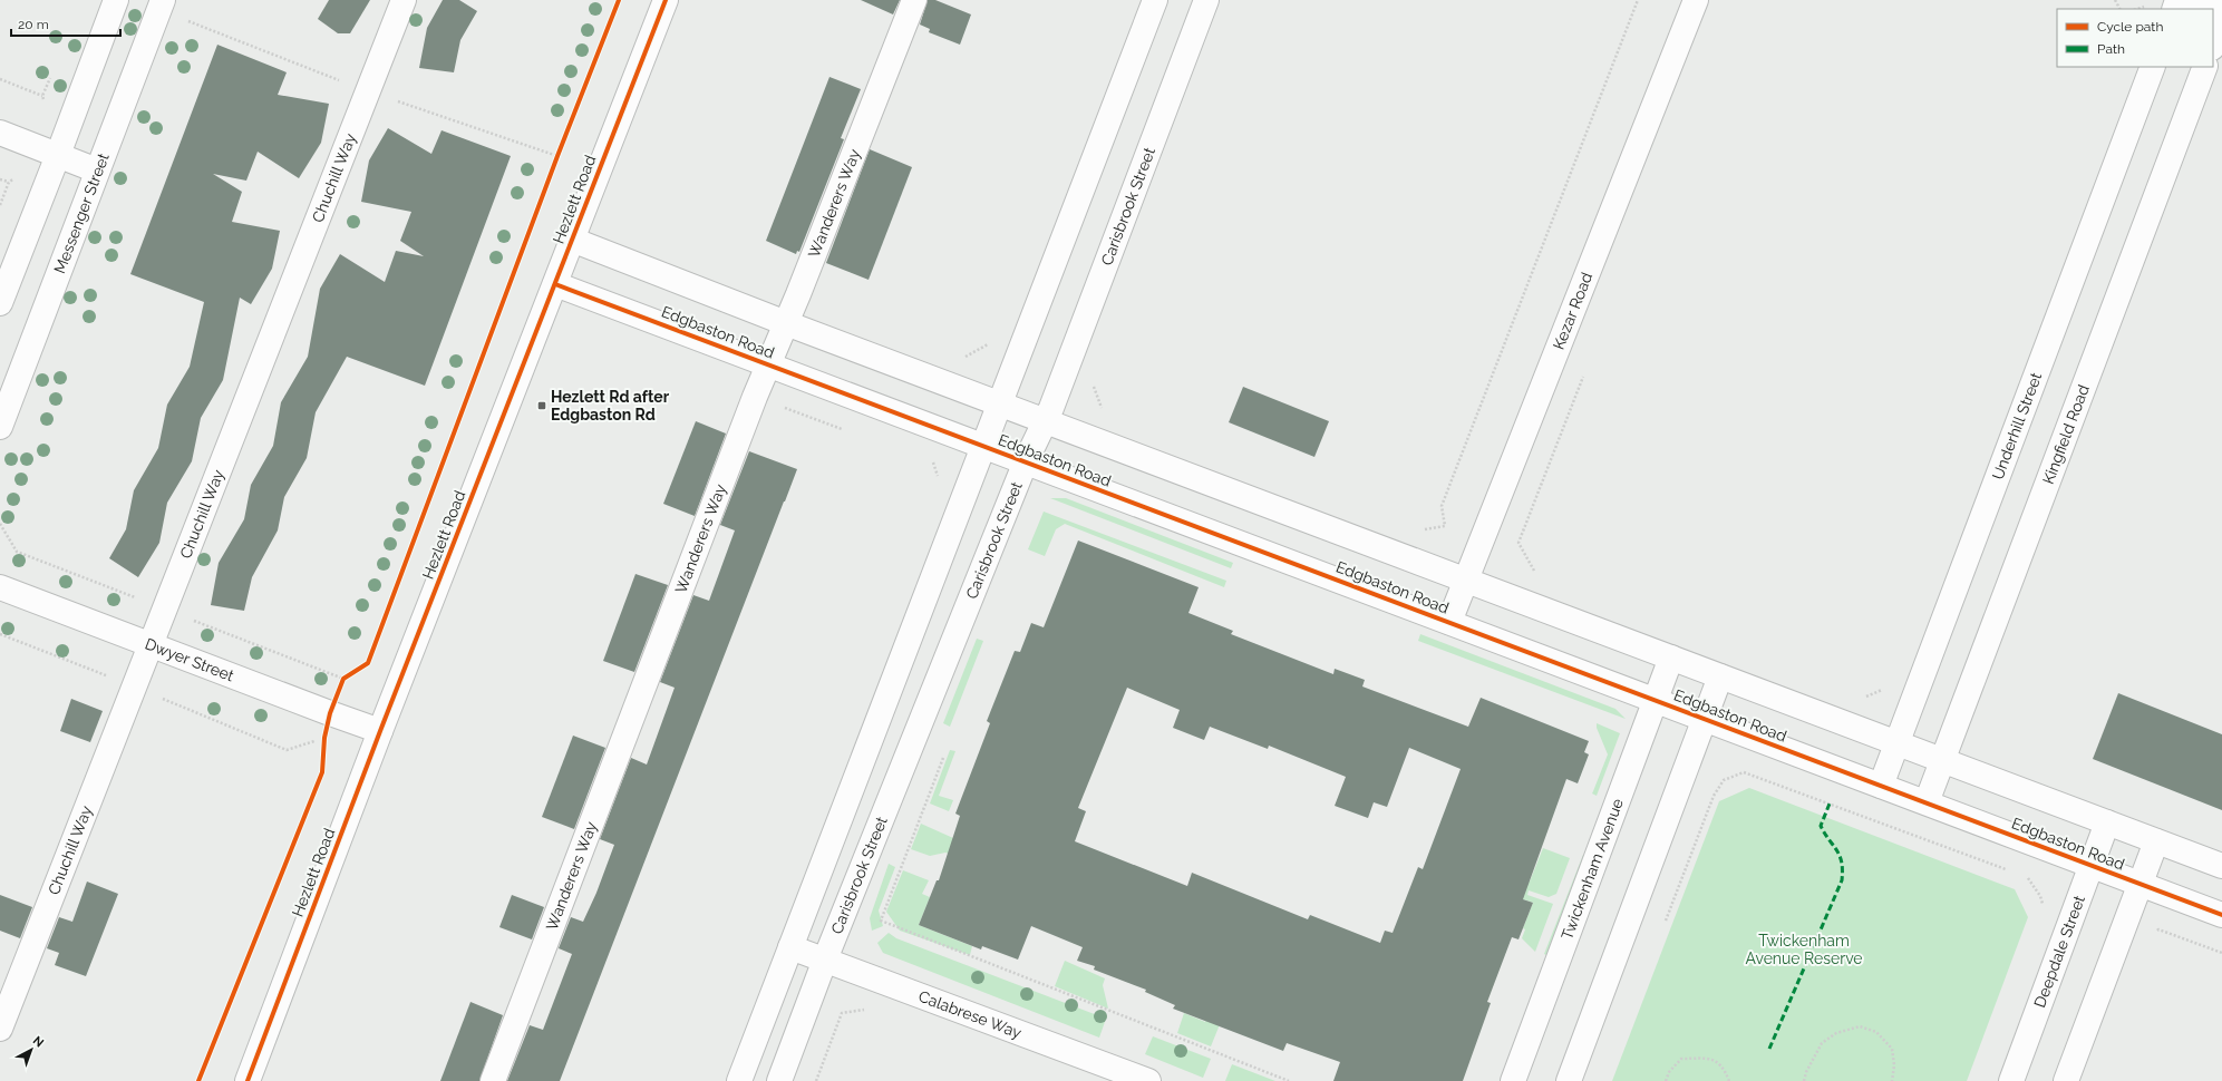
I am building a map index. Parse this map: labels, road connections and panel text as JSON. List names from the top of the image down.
{
  "streets": {
    "street": [
      "Chuchill Way",
      "Hezlett Road",
      "Wanderers Way",
      "Carisbrook Street",
      "Messenger Street",
      "Kezar Road",
      "Edgbaston Road",
      "Underhill Street",
      "Kingfield Road",
      "Dwyer Street",
      "Twickenham Avenue",
      "Deepdale Street",
      "Calabrese Way"
    ]
  },
  "crossings": [
    ["Chuchill Way", "Dwyer Street"],
    ["Hezlett Road", "Edgbaston Road"],
    ["Hezlett Road", "Dwyer Street"],
    ["Wanderers Way", "Edgbaston Road"],
    ["Carisbrook Street", "Edgbaston Road"],
    ["Carisbrook Street", "Calabrese Way"],
    ["Kezar Road", "Edgbaston Road"],
    ["Edgbaston Road", "Underhill Street"],
    ["Edgbaston Road", "Kingfield Road"],
    ["Edgbaston Road", "Twickenham Avenue"],
    ["Edgbaston Road", "Deepdale Street"]
  ],
  "parks": ["Twickenham Avenue Reserve"],
  "places": {
    "transit": ["Hezlett Rd after Edgbaston Rd"]
  },
  "legend": ["Cycle path", "Path"],
  "scale_bar": "20 m",
  "north": "top right"
}
